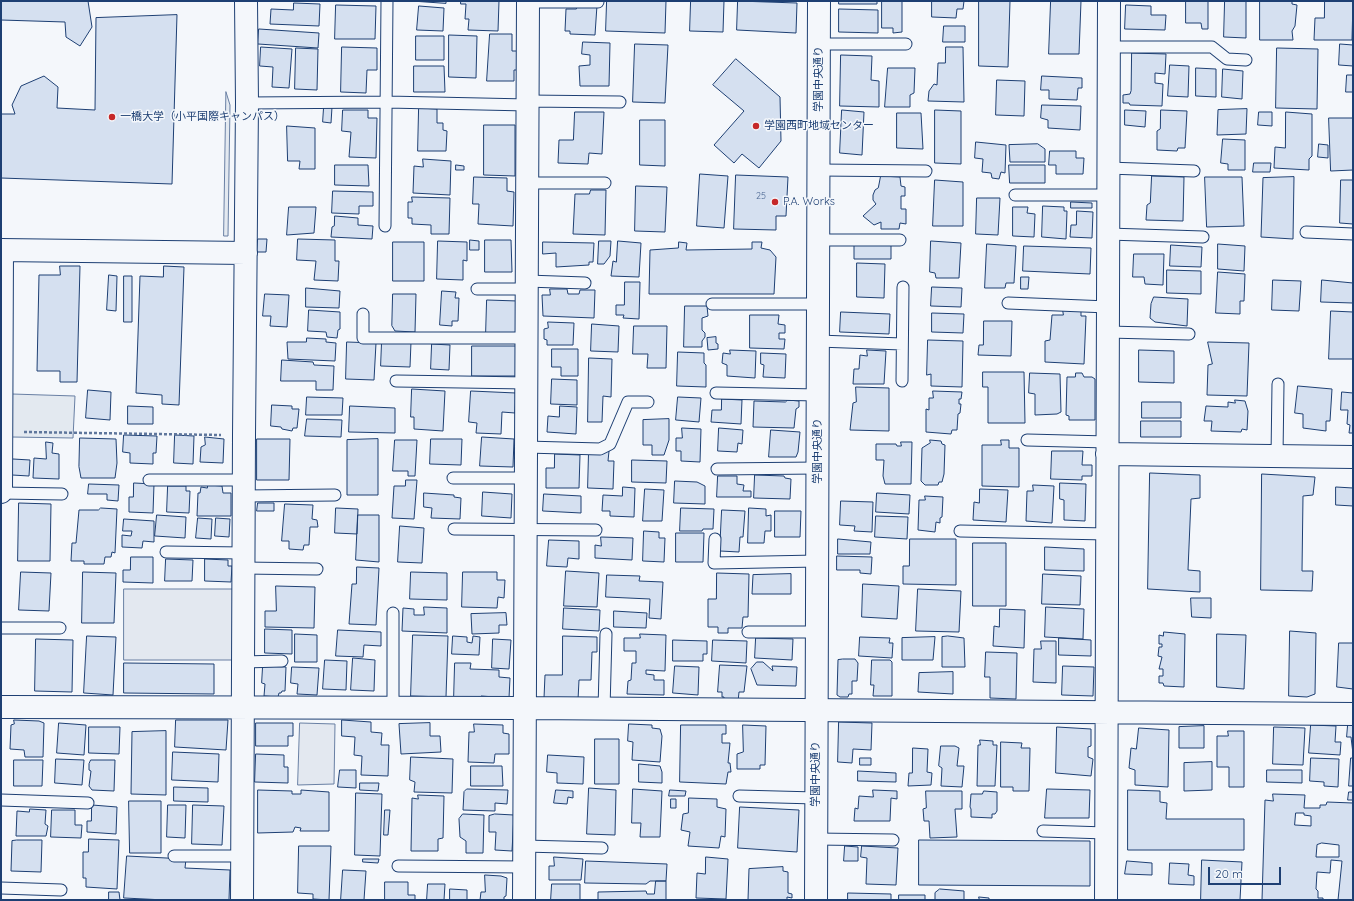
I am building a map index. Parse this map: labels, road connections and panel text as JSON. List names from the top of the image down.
{
  "streets": {
    "street": ["学園中央通り"]
  },
  "places": ["一橋大学（小平国際キャンパス）", "学園西町地域センター", "P.A. Works"],
  "house_numbers": ["25"],
  "scale_bar": "20 m"
}
